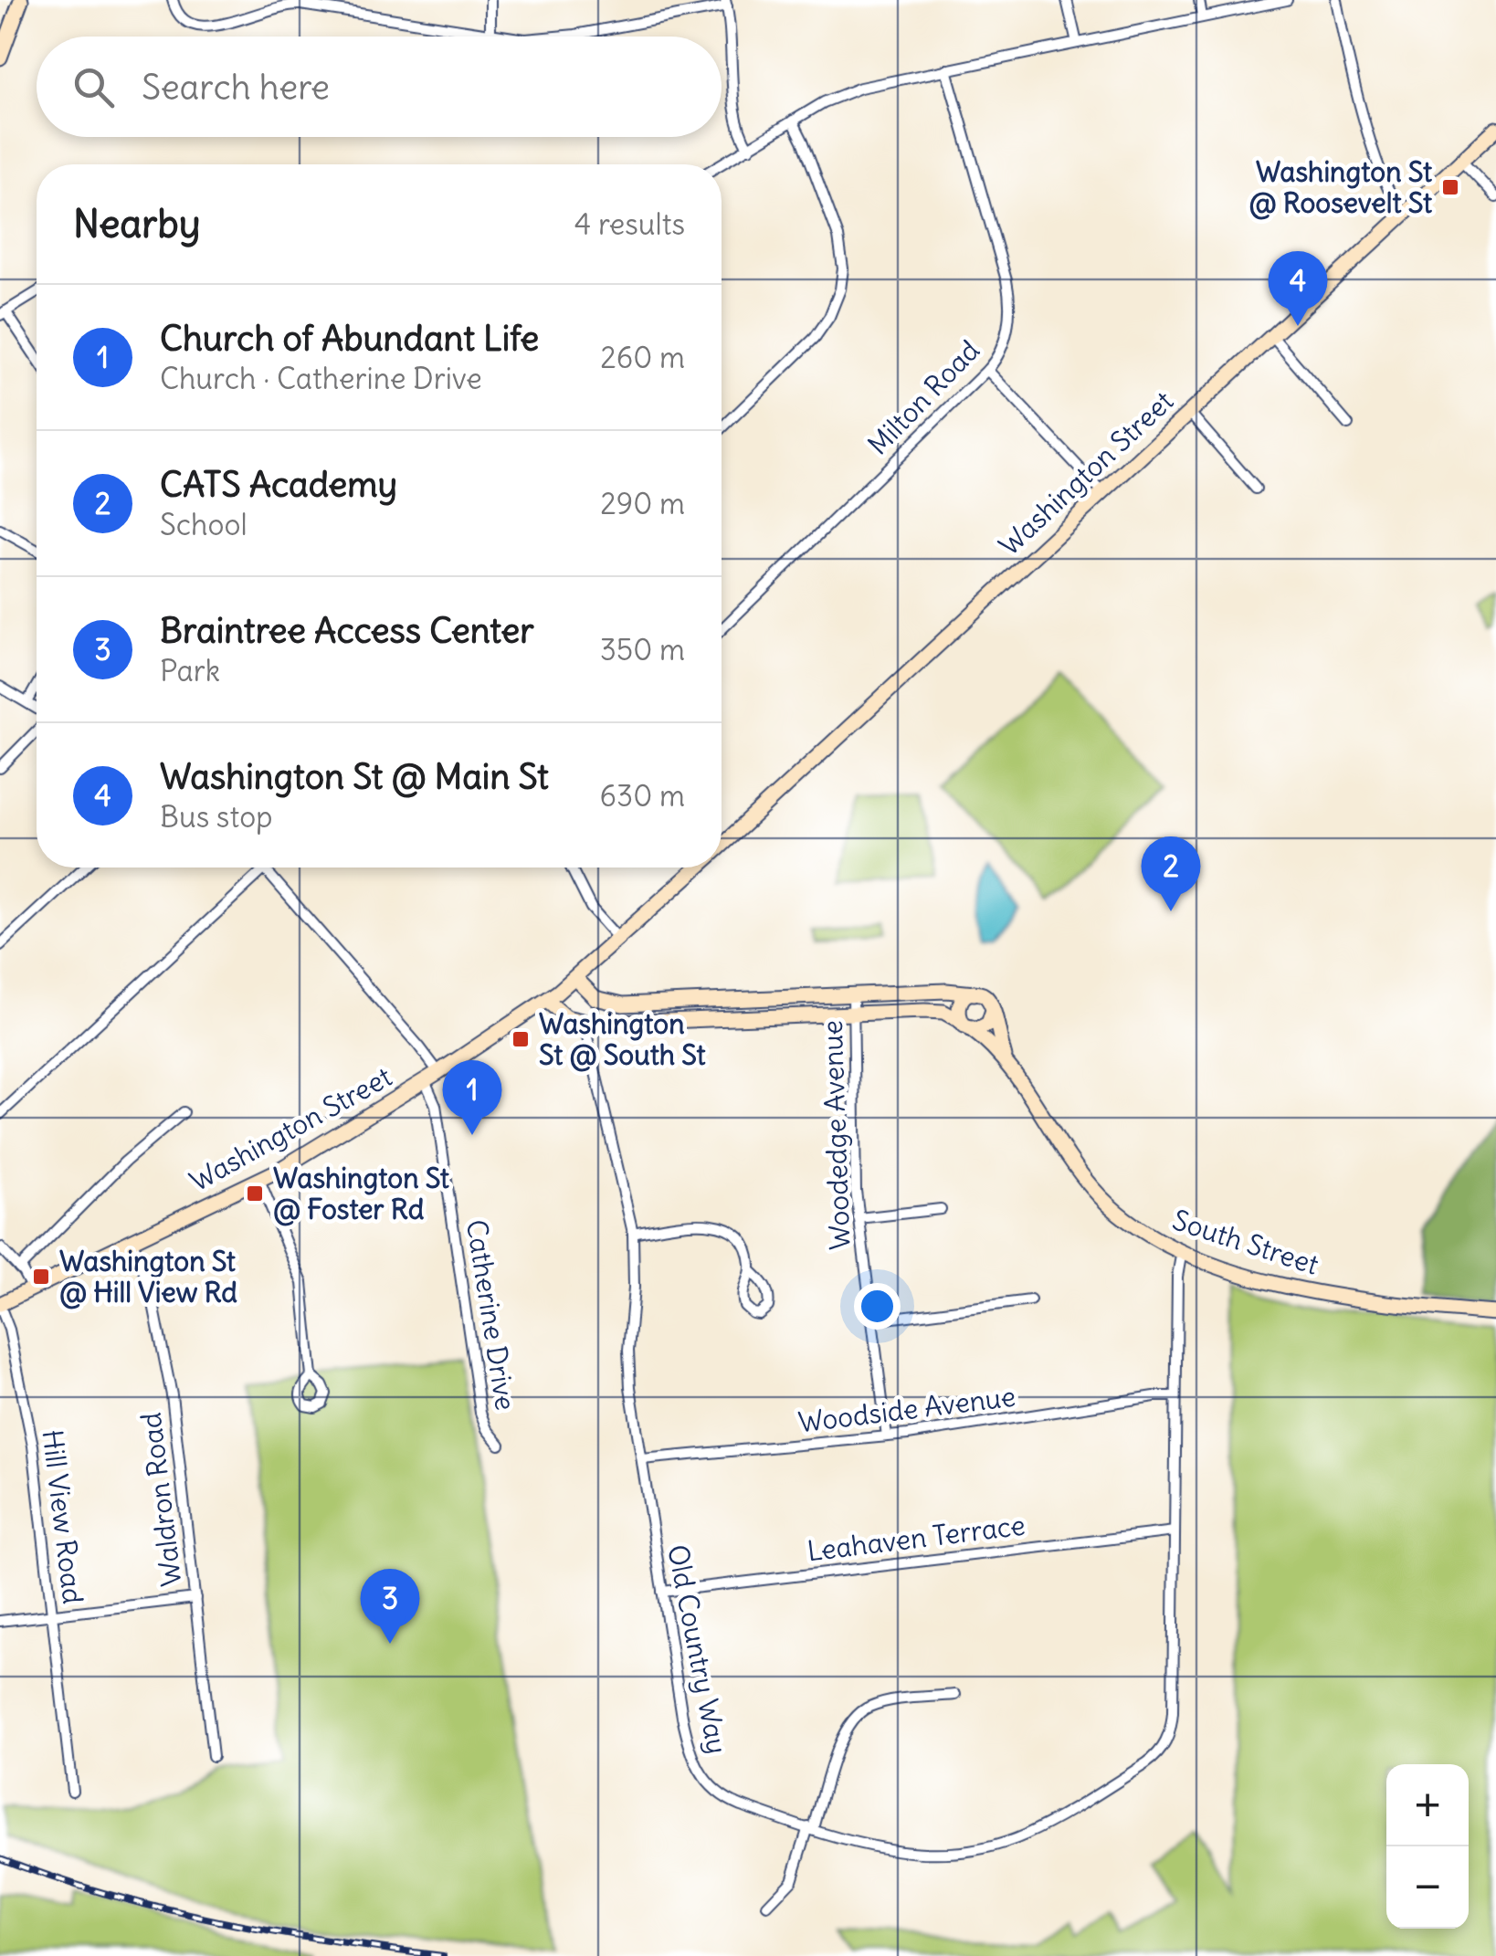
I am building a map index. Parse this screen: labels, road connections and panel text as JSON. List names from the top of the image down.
{
  "streets": {
    "main road": ["Washington Street", "South Street"],
    "street": [
      "Milton Road",
      "Woodedge Avenue",
      "Catherine Drive",
      "Woodside Avenue",
      "Waldron Road",
      "Hill View Road",
      "Leahaven Terrace",
      "Old Country Way"
    ]
  },
  "crossings": [
    ["Washington Street", "Catherine Drive"],
    ["Washington Street", "Waldron Road"],
    ["Washington Street", "Hill View Road"],
    ["Woodedge Avenue", "South Street"],
    ["Woodedge Avenue", "Woodside Avenue"],
    ["South Street", "Old Country Way"],
    ["Woodside Avenue", "Old Country Way"],
    ["Leahaven Terrace", "Old Country Way"]
  ],
  "places": {
    "transit": [
      "Washington St @ Roosevelt St",
      "Washington St @ South St",
      "Washington St @ Foster Rd",
      "Washington St @ Hill View Rd"
    ]
  },
  "page": {
    "search": "Search here",
    "heading": ["Nearby", "4 results"],
    "pins": [
      "4",
      "2",
      "1",
      "3"
    ],
    "list": [
      {
        "mark": "1",
        "name": "Church of Abundant Life",
        "note": "Church · Catherine Drive",
        "value": "260 m"
      },
      {
        "mark": "2",
        "name": "CATS Academy",
        "note": "School",
        "value": "290 m"
      },
      {
        "mark": "3",
        "name": "Braintree Access Center",
        "note": "Park",
        "value": "350 m"
      },
      {
        "mark": "4",
        "name": "Washington St @ Main St",
        "note": "Bus stop",
        "value": "630 m"
      }
    ],
    "map_buttons": ["+", "−"]
  }
}
